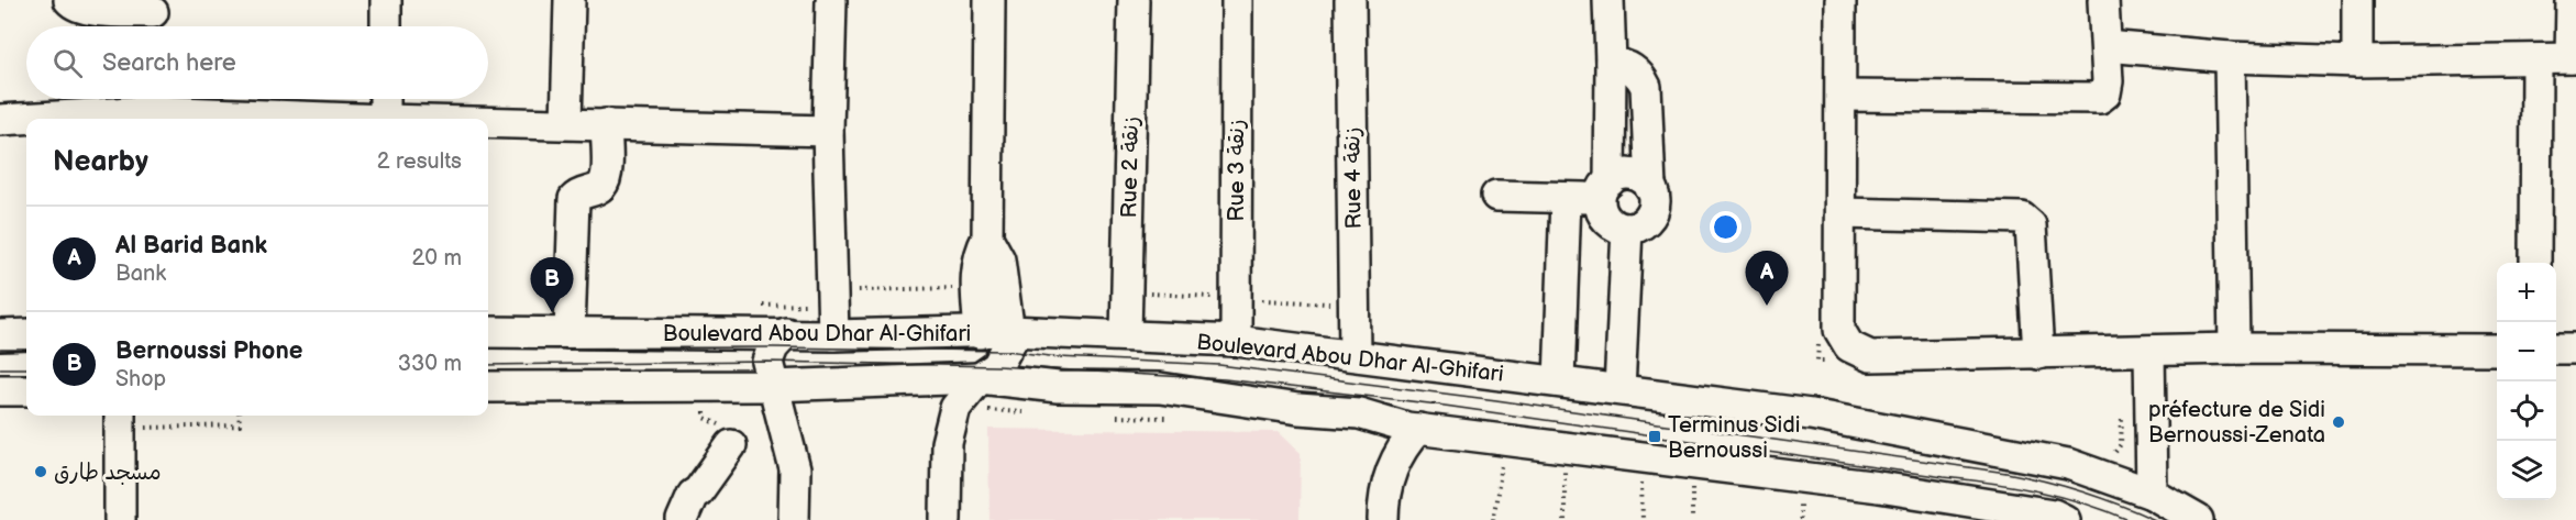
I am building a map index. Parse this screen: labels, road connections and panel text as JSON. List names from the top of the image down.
{
  "streets": {
    "street": [
      "Rue 2 زنقة",
      "Rue 3 زنقة",
      "Rue 4 زنقة",
      "Boulevard Abou Dhar Al-Ghifari"
    ]
  },
  "crossings": [
    ["Rue 2 زنقة", "Boulevard Abou Dhar Al-Ghifari"],
    ["Rue 3 زنقة", "Boulevard Abou Dhar Al-Ghifari"],
    ["Rue 4 زنقة", "Boulevard Abou Dhar Al-Ghifari"]
  ],
  "places": {
    "other": ["préfecture de Sidi Bernoussi-Zenata", "مسجد طارق"],
    "transit": ["Terminus Sidi Bernoussi"]
  },
  "page": {
    "search": "Search here",
    "heading": ["Nearby", "2 results"],
    "list": [
      {
        "mark": "A",
        "name": "Al Barid Bank",
        "note": "Bank",
        "value": "20 m"
      },
      {
        "mark": "B",
        "name": "Bernoussi Phone",
        "note": "Shop",
        "value": "330 m"
      }
    ],
    "pins": ["A", "B"],
    "map_buttons": ["+", "−"]
  }
}
